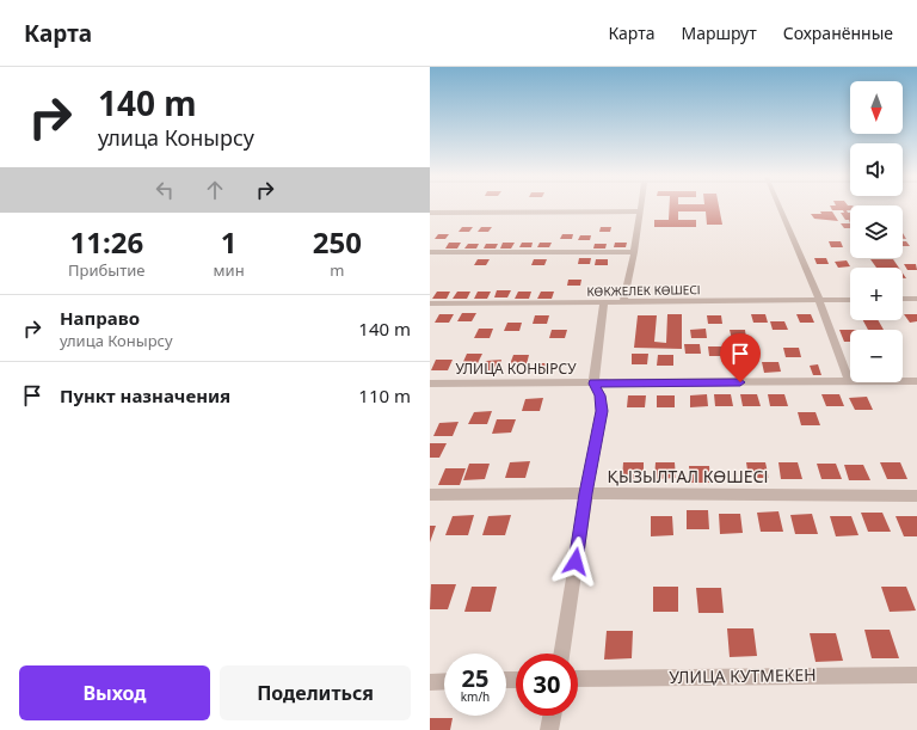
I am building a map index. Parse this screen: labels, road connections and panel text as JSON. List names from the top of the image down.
{
  "streets": {
    "street": [
      "КӨКЖЕЛЕК КӨШЕСІ",
      "УЛИЦА КОНЫРСУ",
      "ҚЫЗЫЛТАЛ КӨШЕСІ",
      "УЛИЦА КУТМЕКЕН"
    ]
  },
  "north": "bottom",
  "page": {
    "header": "Карта",
    "nav": ["Карта", "Маршрут", "Сохранённые"],
    "turn": ["140 m", "улица Конырсу"],
    "map_buttons": ["+", "−"],
    "eta": [
      "11:26",
      "Прибытие",
      "1",
      "мин",
      "250",
      "m"
    ],
    "list": [
      {
        "name": "Направо",
        "note": "улица Конырсу",
        "value": "140 m"
      },
      {
        "name": "Пункт назначения",
        "value": "110 m"
      }
    ],
    "speed": "25 km/h",
    "limit": "30",
    "buttons": ["Выход", "Поделиться"]
  }
}
